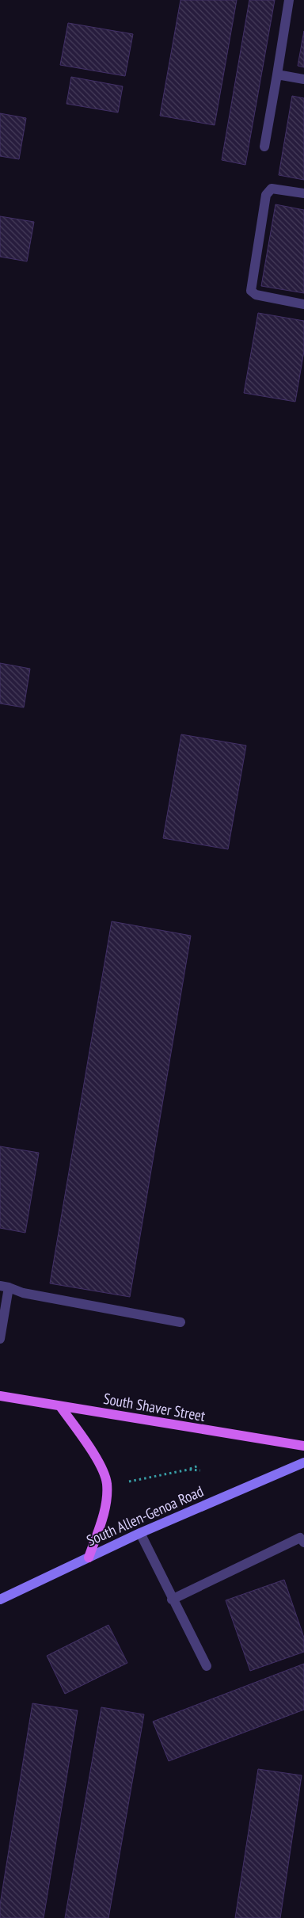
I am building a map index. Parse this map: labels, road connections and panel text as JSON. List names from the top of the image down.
{
  "streets": {
    "main road": ["South Shaver Street", "South Allen-Genoa Road"]
  }
}
